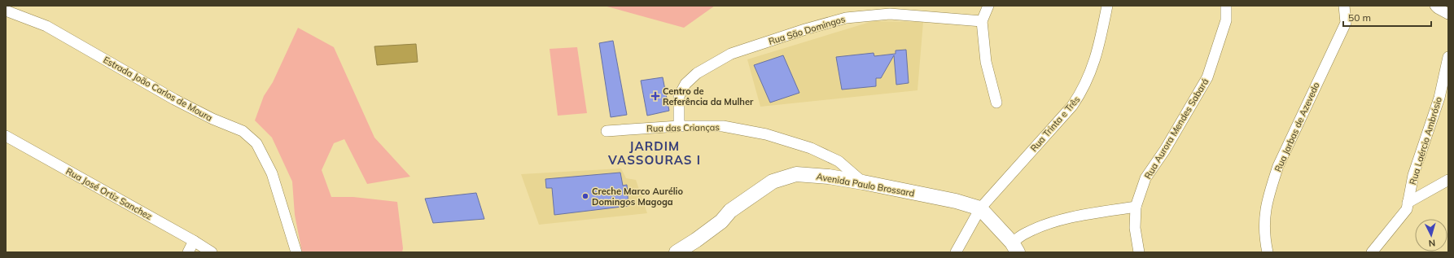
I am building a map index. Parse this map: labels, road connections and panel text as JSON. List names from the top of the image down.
{
  "streets": {
    "main road": ["Avenida Paulo Brossard"],
    "street": [
      "Rua São Domingos",
      "Estrada João Carlos de Moura",
      "Rua Trinta e Três",
      "Rua Jarbas de Azevedo",
      "Rua das Crianças",
      "Rua Aurora Mendes Sabará",
      "Rua Laércio Ambrósio",
      "Rua José Ortiz Sanchez"
    ]
  },
  "crossings": [
    ["Rua São Domingos", "Rua das Crianças"],
    ["Rua Trinta e Três", "Avenida Paulo Brossard"],
    ["Rua das Crianças", "Avenida Paulo Brossard"]
  ],
  "districts": ["JARDIM VASSOURAS I"],
  "places": {
    "health": ["Centro de Referência da Mulher"],
    "other": ["Creche Marco Aurélio Domingos Magoga"]
  },
  "scale_bar": "50 m",
  "north": "bottom"
}
